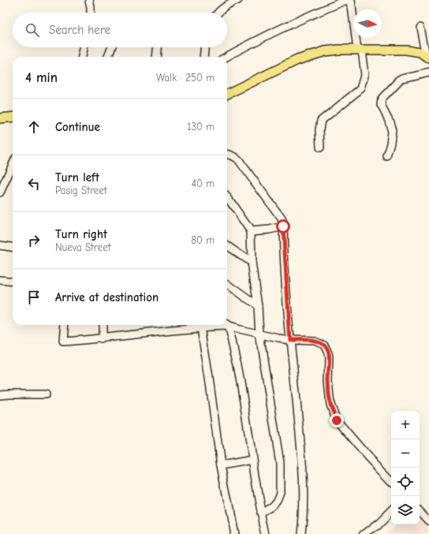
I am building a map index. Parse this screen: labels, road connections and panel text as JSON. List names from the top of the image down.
{
  "north": "right",
  "page": {
    "search": "Search here",
    "heading": ["4 min", "Walk · 250 m"],
    "list": [
      ["Continue", "130 m"],
      ["Turn left", "Pasig Street", "40 m"],
      ["Turn right", "Nueva Street", "80 m"],
      "Arrive at destination"
    ],
    "map_buttons": ["+", "−"]
  }
}
